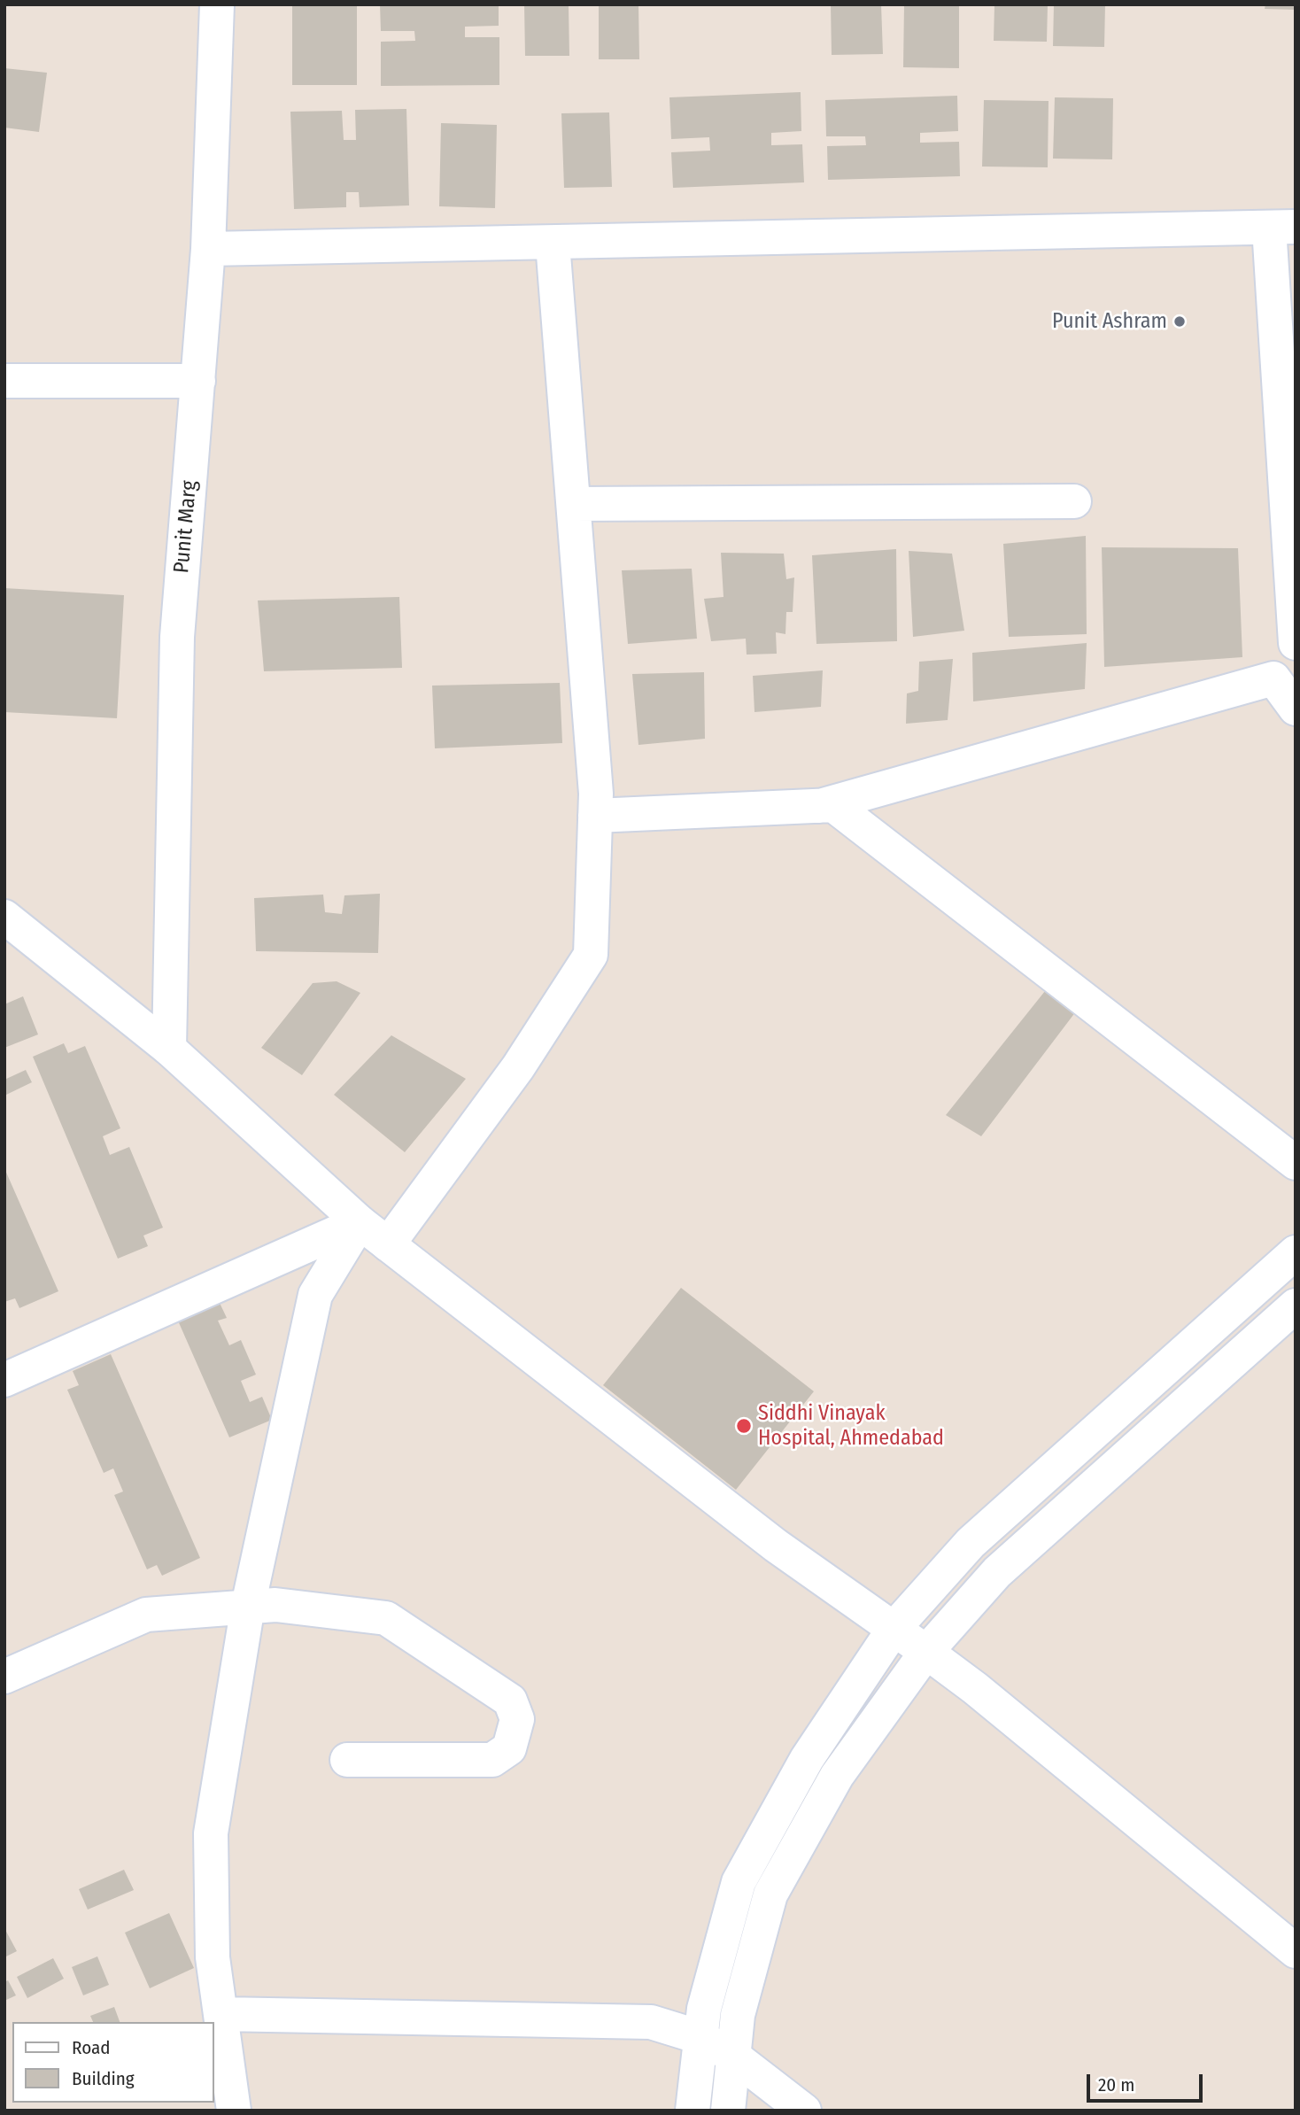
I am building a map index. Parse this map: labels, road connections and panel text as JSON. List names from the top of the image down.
{
  "streets": {
    "street": ["Punit Marg"]
  },
  "places": ["Punit Ashram", "Siddhi Vinayak Hospital, Ahmedabad"],
  "legend": ["Road", "Building"],
  "scale_bar": "20 m"
}
